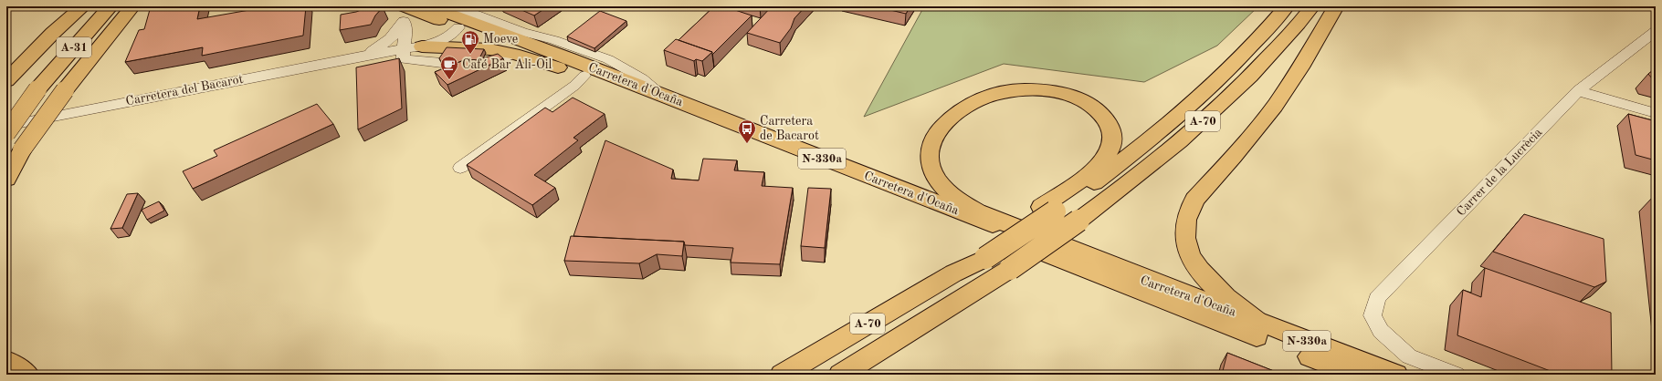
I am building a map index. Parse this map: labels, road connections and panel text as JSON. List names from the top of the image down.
{
  "streets": {
    "main road": [
      "A-31",
      "Carretera d'Ocaña",
      "A-70",
      "N-330a"
    ],
    "street": ["Carretera del Bacarot", "Carrer de la Lucrècia"]
  },
  "crossings": [
    ["Carretera d'Ocaña", "Carretera del Bacarot"]
  ],
  "places": {
    "fuel station": ["Moeve"],
    "cafe": ["Café Bar Ali-Oil"],
    "bus stop": ["Carretera de Bacarot"]
  }
}
